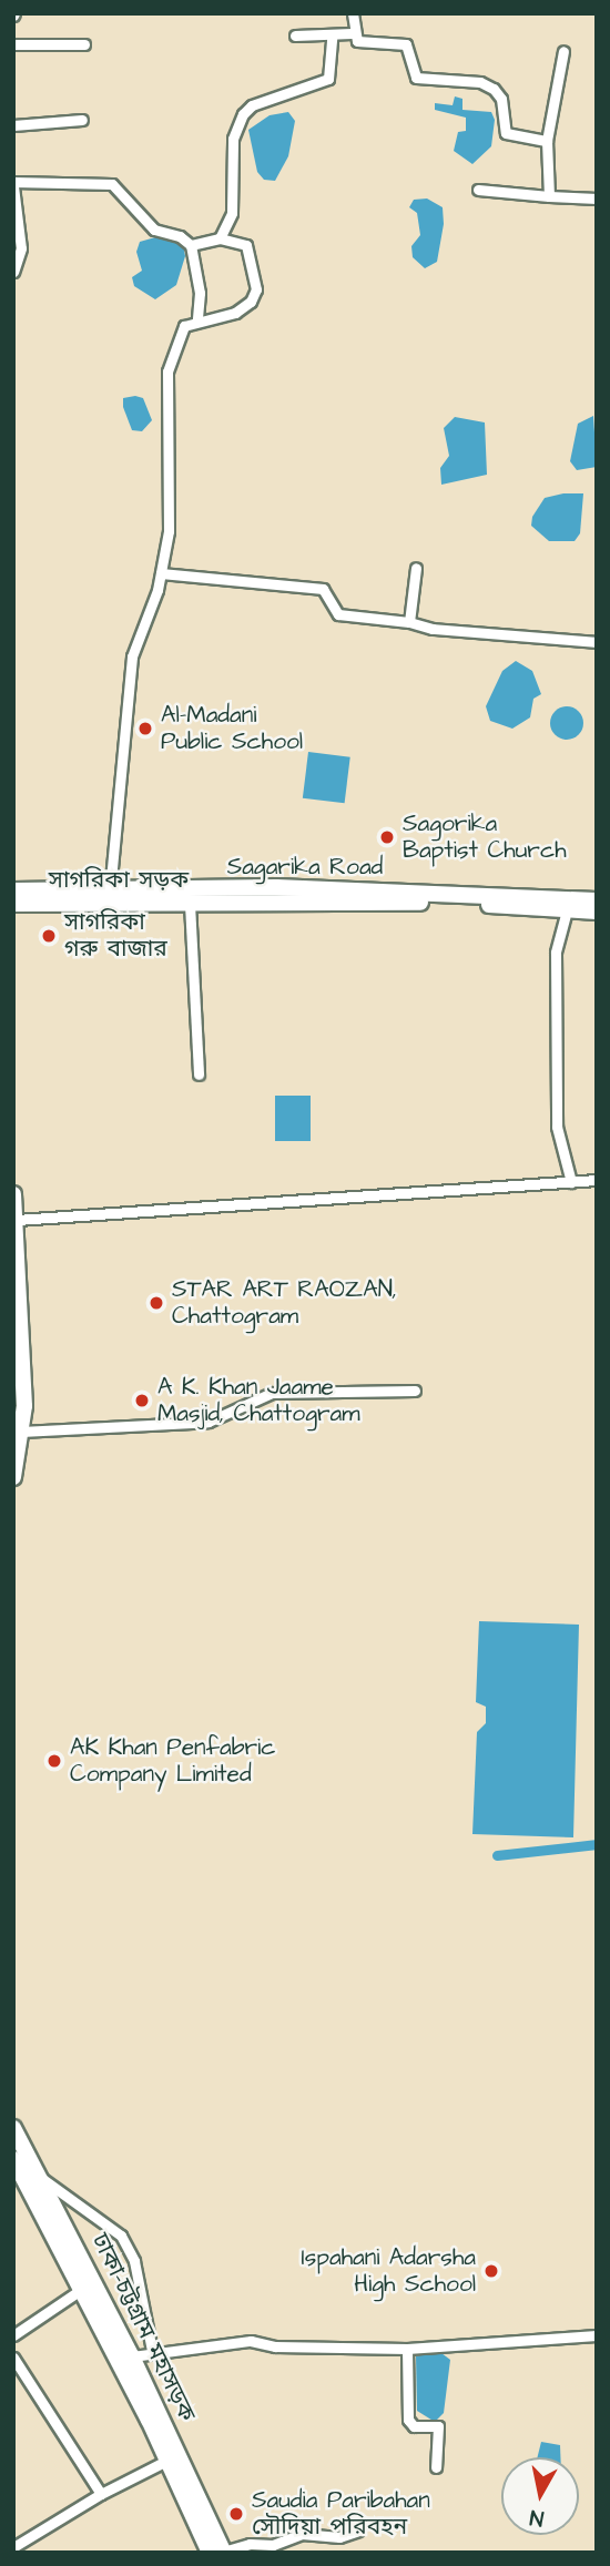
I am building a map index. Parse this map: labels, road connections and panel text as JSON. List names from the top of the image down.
{
  "streets": {
    "main road": ["Sagarika Road", "সাগরিকা সড়ক", "ঢাকা-চট্টগ্রাম মহাসড়ক"]
  },
  "crossings": [
    ["Sagarika Road", "সাগরিকা সড়ক"]
  ],
  "places": [
    "Al-Madani Public School",
    "Sagorika Baptist Church",
    "সাগরিকা গরু বাজার",
    "STAR ART RAOZAN, Chattogram",
    "A K. Khan Jaame Masjid, Chattogram",
    "AK Khan Penfabric Company Limited",
    "Ispahani Adarsha High School",
    "Saudia Paribahan সৌদিয়া পরিবহন"
  ],
  "north": "bottom"
}
